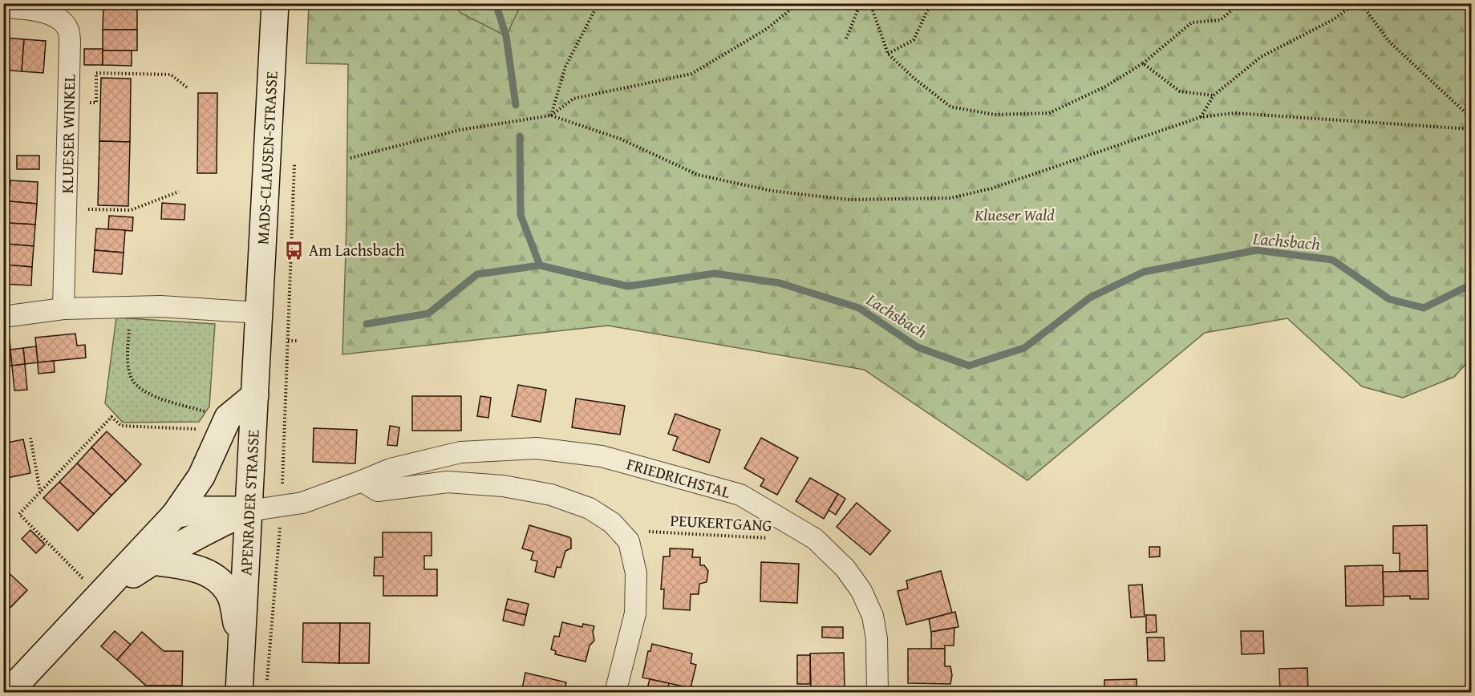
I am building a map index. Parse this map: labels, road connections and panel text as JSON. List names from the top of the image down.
{
  "streets": {
    "street": [
      "KLUESER WINKEL",
      "MADS-CLAUSEN-STRASSE",
      "FRIEDRICHSTAL",
      "APENRADER STRASSE"
    ],
    "path": ["PEUKERTGANG"]
  },
  "crossings": [
    ["MADS-CLAUSEN-STRASSE", "APENRADER STRASSE"],
    ["FRIEDRICHSTAL", "APENRADER STRASSE"]
  ],
  "water": ["Lachsbach"],
  "parks": ["Klueser Wald"],
  "places": {
    "bus stop": ["Am Lachsbach"]
  }
}
